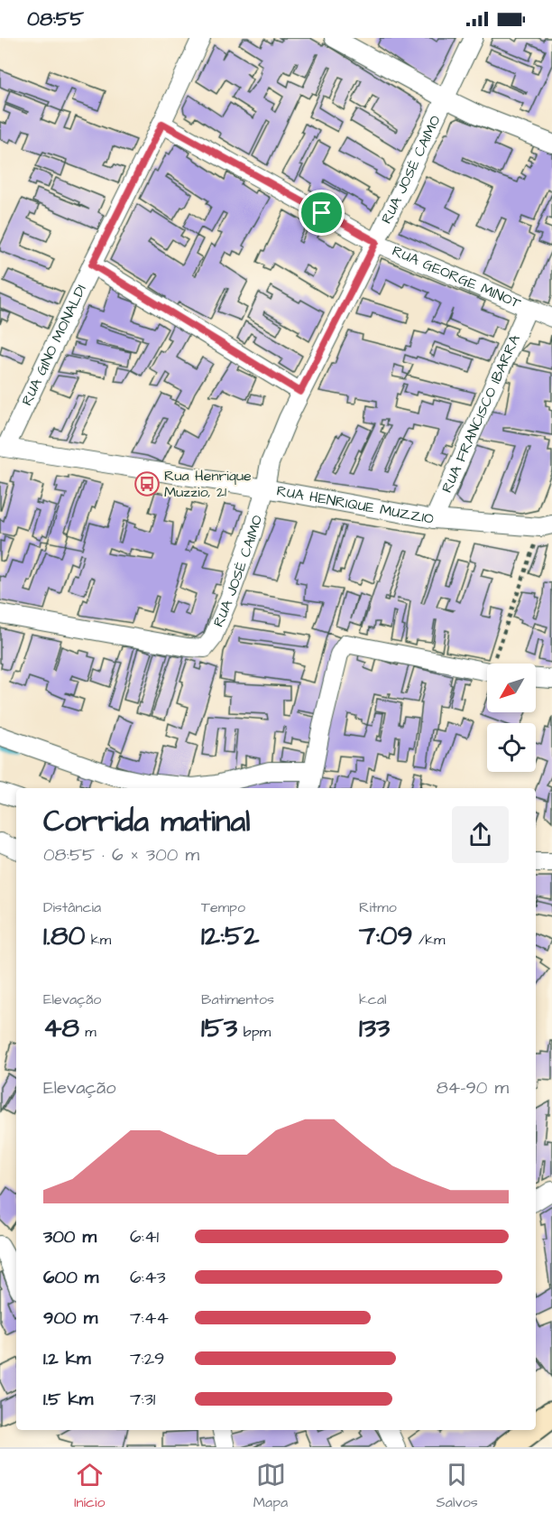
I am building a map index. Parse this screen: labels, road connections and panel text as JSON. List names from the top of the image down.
{
  "streets": {
    "street": [
      "RUA JOSÉ CAIMO",
      "RUA GEORGE MINOT",
      "RUA GINO MONALDI",
      "RUA FRANCISCO IBARRA",
      "RUA HENRIQUE MUZZIO"
    ]
  },
  "crossings": [
    ["RUA JOSÉ CAIMO", "RUA GEORGE MINOT"],
    ["RUA JOSÉ CAIMO", "RUA HENRIQUE MUZZIO"],
    ["RUA GEORGE MINOT", "RUA GINO MONALDI"],
    ["RUA GEORGE MINOT", "RUA FRANCISCO IBARRA"],
    ["RUA GINO MONALDI", "RUA HENRIQUE MUZZIO"],
    ["RUA FRANCISCO IBARRA", "RUA HENRIQUE MUZZIO"]
  ],
  "places": {
    "bus stop": ["Rua Henrique Muzzio, 21"]
  },
  "north": "bottom left",
  "page": {
    "status": "08:55",
    "heading": ["Corrida matinal", "08:55 · 6 × 300 m"],
    "stats": [
      ["Distância", "1.80 km"],
      ["Tempo", "12:52"],
      ["Ritmo", "7:09 /km"],
      ["Elevação", "48 m"],
      ["Batimentos", "153 bpm"],
      ["kcal", "133"]
    ],
    "chart": ["Elevação", "84–90 m"],
    "list": [
      {
        "name": "300 m",
        "note": "6:41"
      },
      {
        "name": "600 m",
        "note": "6:43"
      },
      {
        "name": "900 m",
        "note": "7:44"
      },
      {
        "name": "1.2 km",
        "note": "7:29"
      },
      {
        "name": "1.5 km",
        "note": "7:31"
      }
    ],
    "tabs": ["Início", "Mapa", "Salvos"]
  }
}
